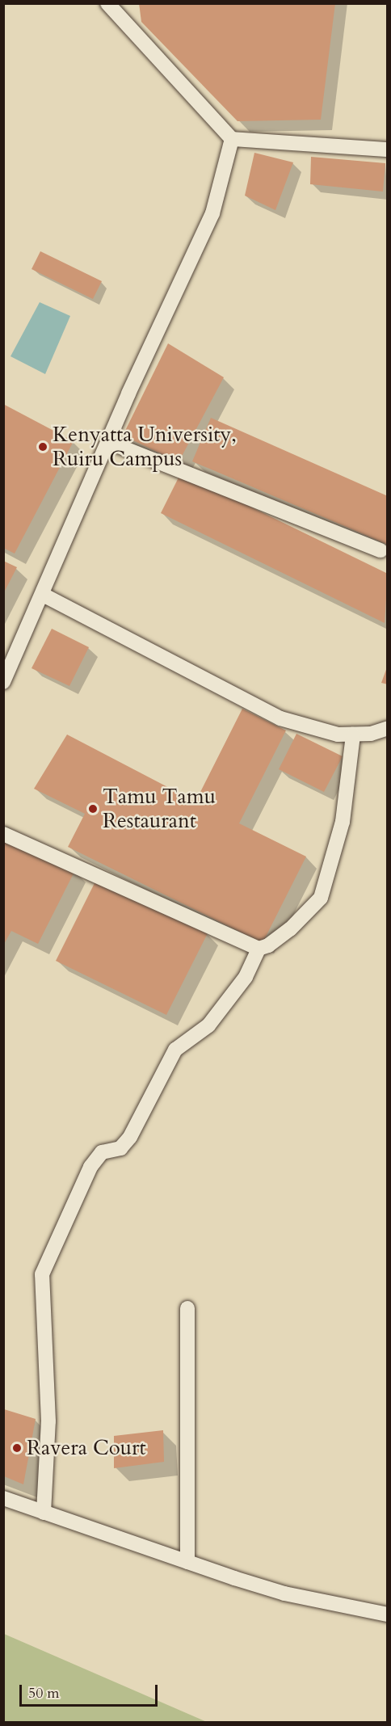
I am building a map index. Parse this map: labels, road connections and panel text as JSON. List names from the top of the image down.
{
  "places": ["Kenyatta University, Ruiru Campus", "Tamu Tamu Restaurant", "Ravera Court"],
  "scale_bar": "50 m"
}
